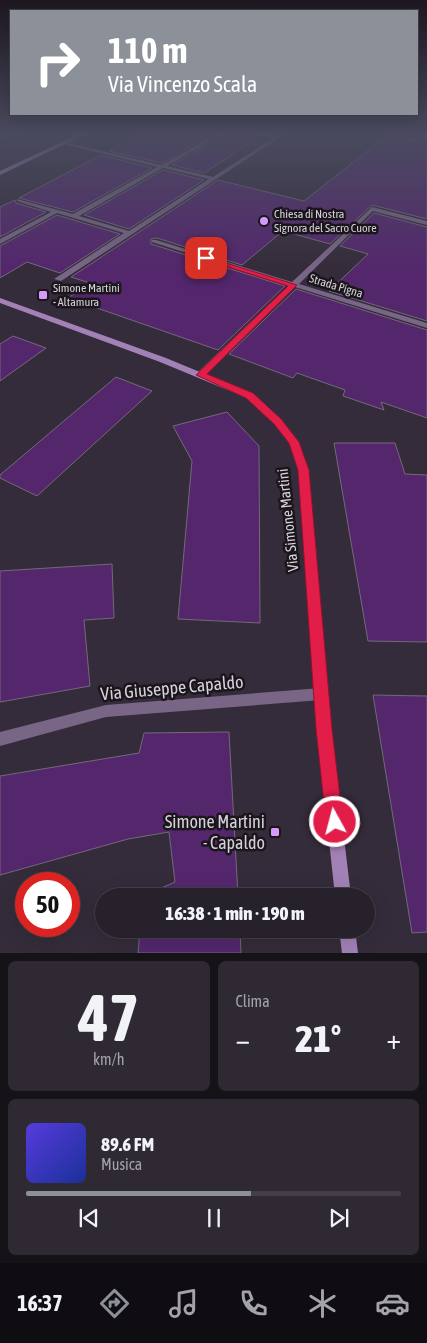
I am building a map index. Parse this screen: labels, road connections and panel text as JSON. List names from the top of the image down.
{
  "streets": {
    "main road": ["Via Simone Martini"],
    "street": ["Strada Pigna", "Via Giuseppe Capaldo"]
  },
  "crossings": [
    ["Via Simone Martini", "Via Giuseppe Capaldo"]
  ],
  "places": {
    "other": ["Chiesa di Nostra Signora del Sacro Cuore"],
    "transit": ["Simone Martini - Altamura", "Simone Martini - Capaldo"]
  },
  "page": {
    "turn": ["110 m", "Via Vincenzo Scala"],
    "limit": "50",
    "trip": "16:38 · 1 min · 190 m",
    "tile": [
      ["47", "km/h"],
      "Clima"
    ],
    "heat": ["−", "21°", "+"],
    "song": ["89.6 FM", "Musica"],
    "tabs": "16:37"
  }
}
